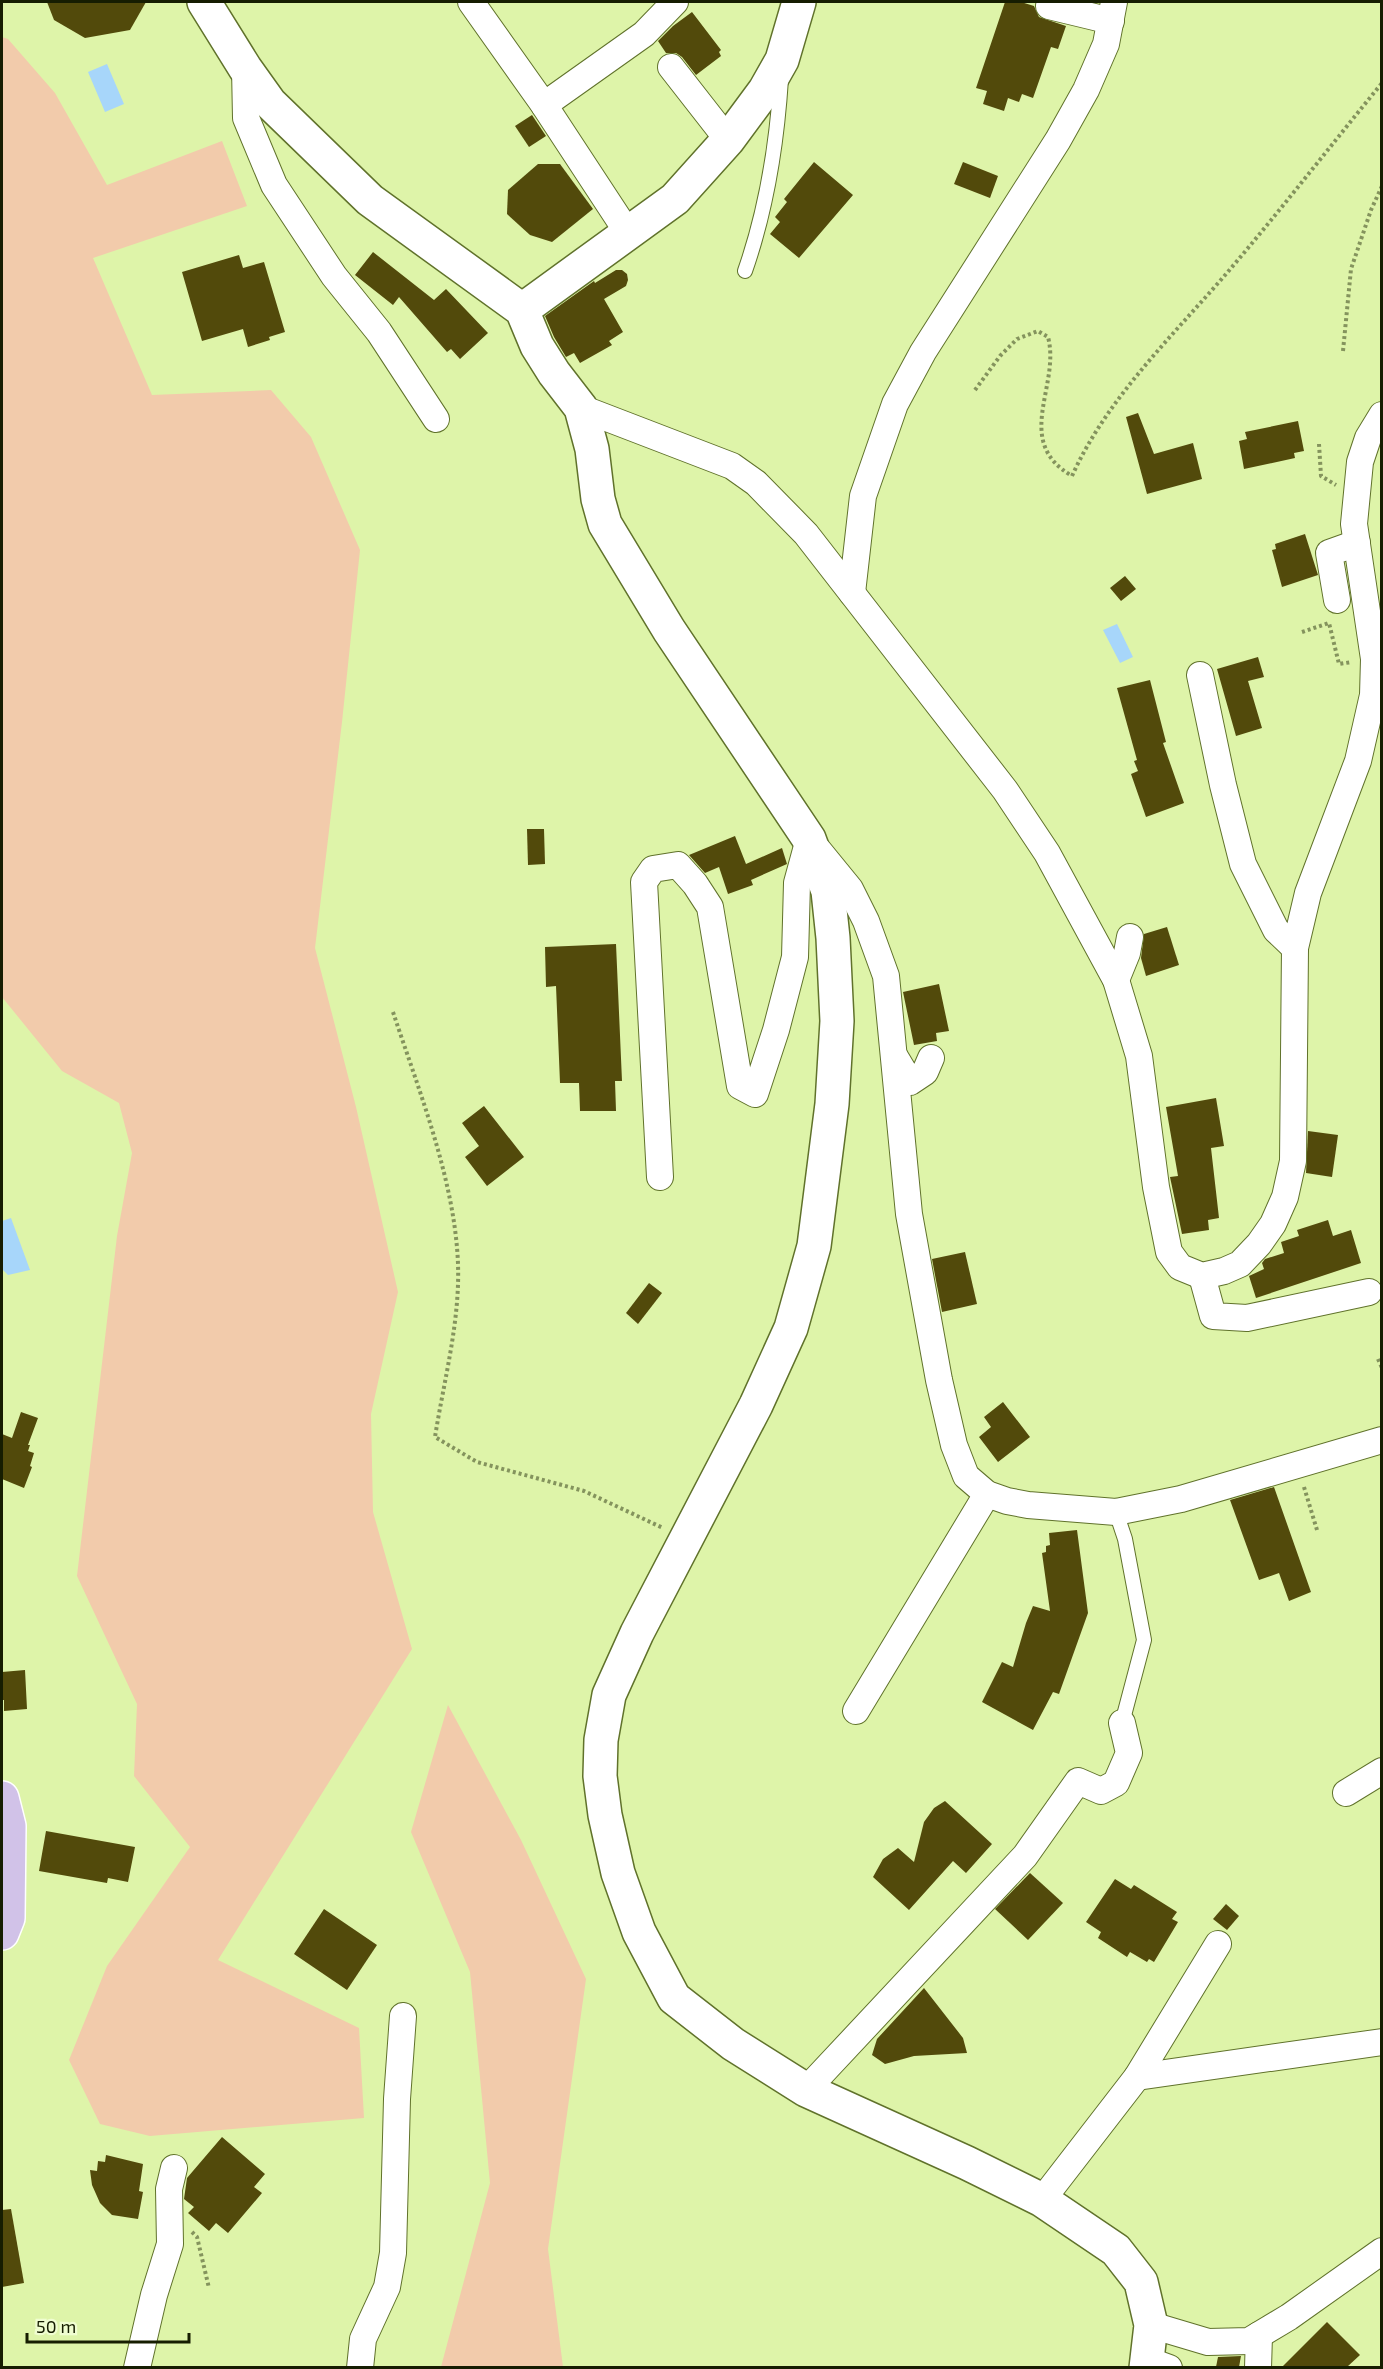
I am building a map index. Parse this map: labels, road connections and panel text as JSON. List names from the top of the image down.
{
  "scale_bar": "50 m"
}
